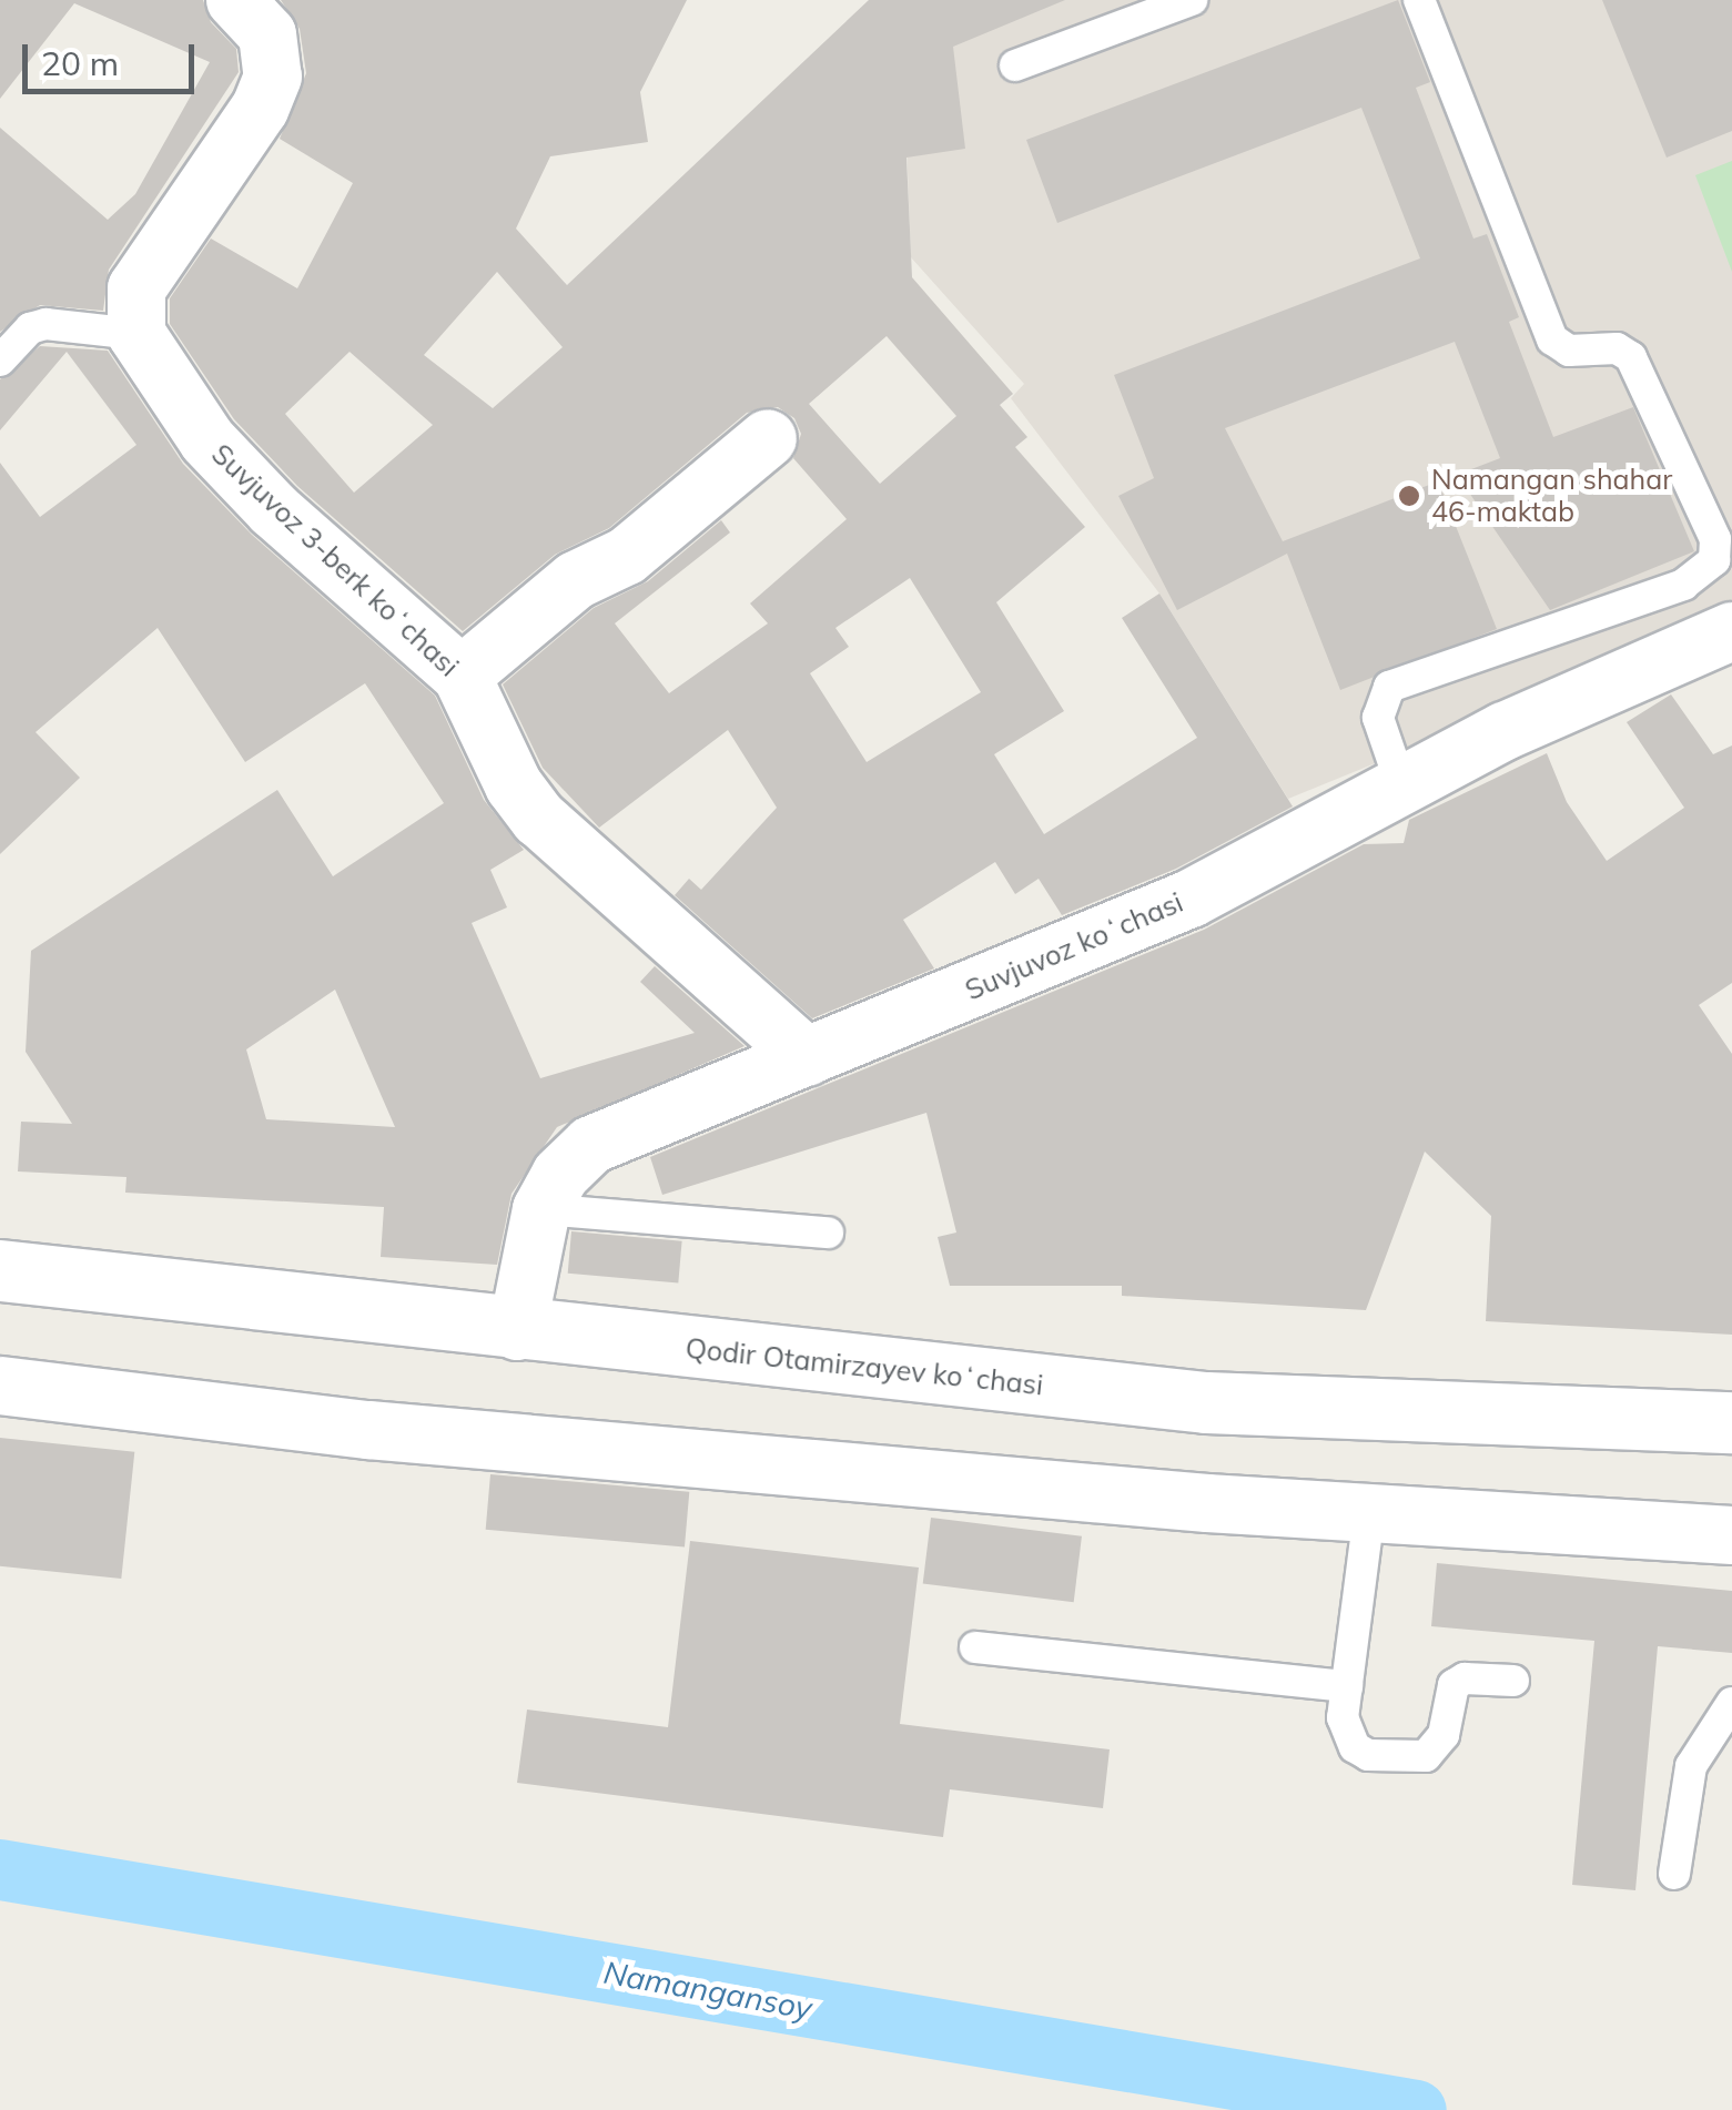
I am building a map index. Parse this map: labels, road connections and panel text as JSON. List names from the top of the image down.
{
  "streets": {
    "main road": ["Qodir Otamirzayev koʻchasi"],
    "street": ["Suvjuvoz 3-berk koʻchasi", "Suvjuvoz koʻchasi"]
  },
  "crossings": [
    ["Suvjuvoz 3-berk koʻchasi", "Suvjuvoz koʻchasi"],
    ["Suvjuvoz koʻchasi", "Qodir Otamirzayev koʻchasi"]
  ],
  "water": ["Namangansoy"],
  "places": ["Namangan shahar 46-maktab"],
  "scale_bar": "20 m"
}
